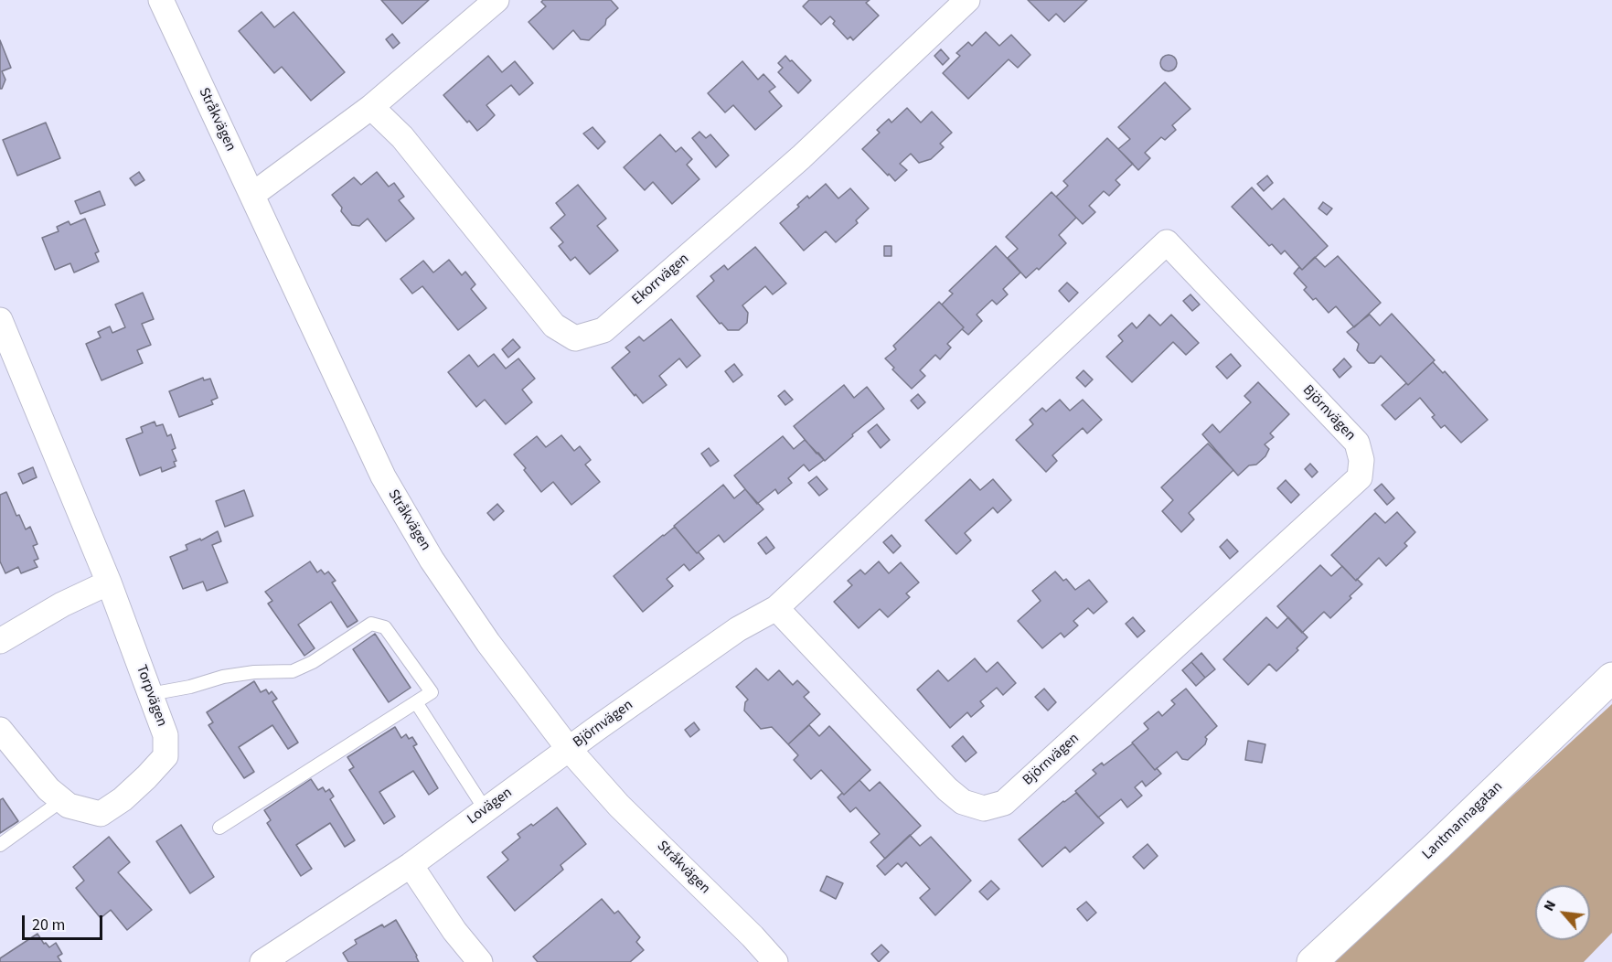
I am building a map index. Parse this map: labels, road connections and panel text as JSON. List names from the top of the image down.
{
  "streets": {
    "street": [
      "Stråkvägen",
      "Ekorrvägen",
      "Björnvägen",
      "Torpvägen",
      "Lovägen",
      "Lantmannagatan"
    ]
  },
  "crossings": [
    ["Stråkvägen", "Björnvägen"],
    ["Stråkvägen", "Lovägen"],
    ["Björnvägen", "Lovägen"]
  ],
  "scale_bar": "20 m",
  "north": "top left"
}
